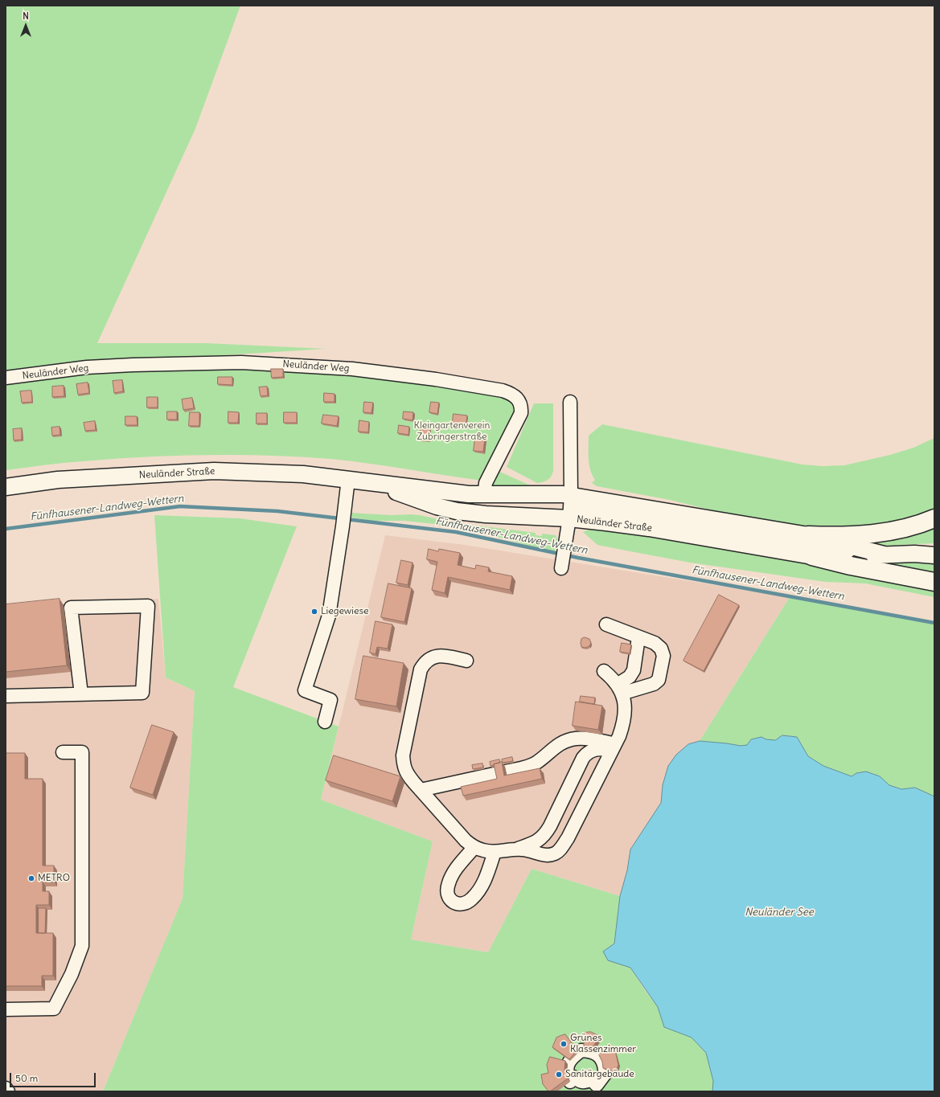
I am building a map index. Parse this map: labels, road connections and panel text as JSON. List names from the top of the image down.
{
  "streets": {
    "main road": ["Neuländer Straße"],
    "street": ["Neuländer Weg"]
  },
  "crossings": [
    ["Neuländer Weg", "Neuländer Straße"]
  ],
  "water": ["Fünfhausener-Landweg-Wettern", "Neuländer See"],
  "parks": ["Kleingartenverein Zubringerstraße"],
  "places": [
    "Liegewiese",
    "METRO",
    "Grünes Klassenzimmer",
    "Sanitärgebäude"
  ],
  "scale_bar": "50 m",
  "north": "top"
}
